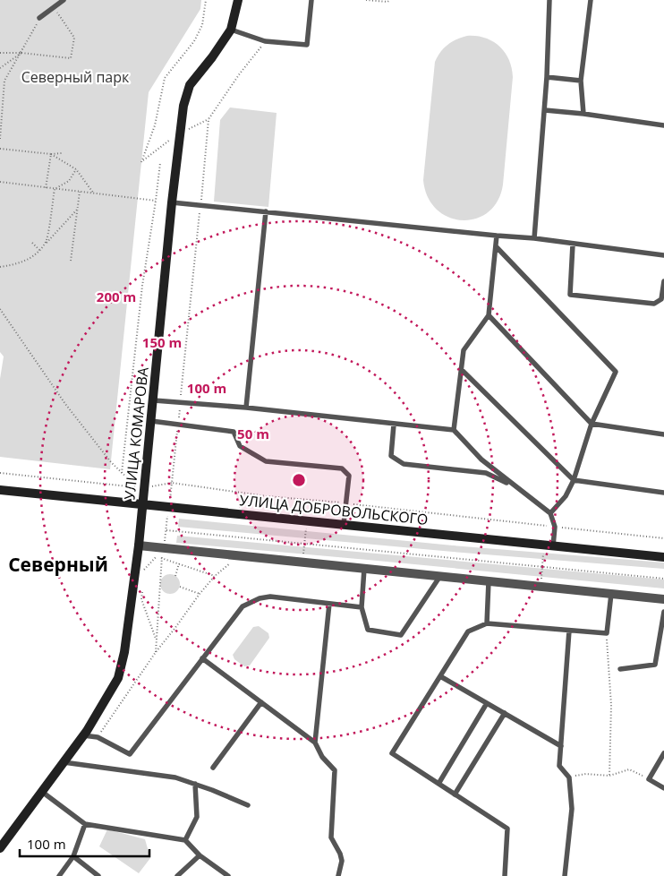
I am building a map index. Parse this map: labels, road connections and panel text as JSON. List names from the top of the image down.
{
  "streets": {
    "main road": ["УЛИЦА КОМАРОВА", "УЛИЦА ДОБРОВОЛЬСКОГО"]
  },
  "crossings": [
    ["УЛИЦА КОМАРОВА", "УЛИЦА ДОБРОВОЛЬСКОГО"]
  ],
  "districts": ["Северный"],
  "parks": ["Северный парк"],
  "scale_bar": "100 m",
  "rings": [
    "200 m",
    "150 m",
    "100 m",
    "50 m"
  ]
}
